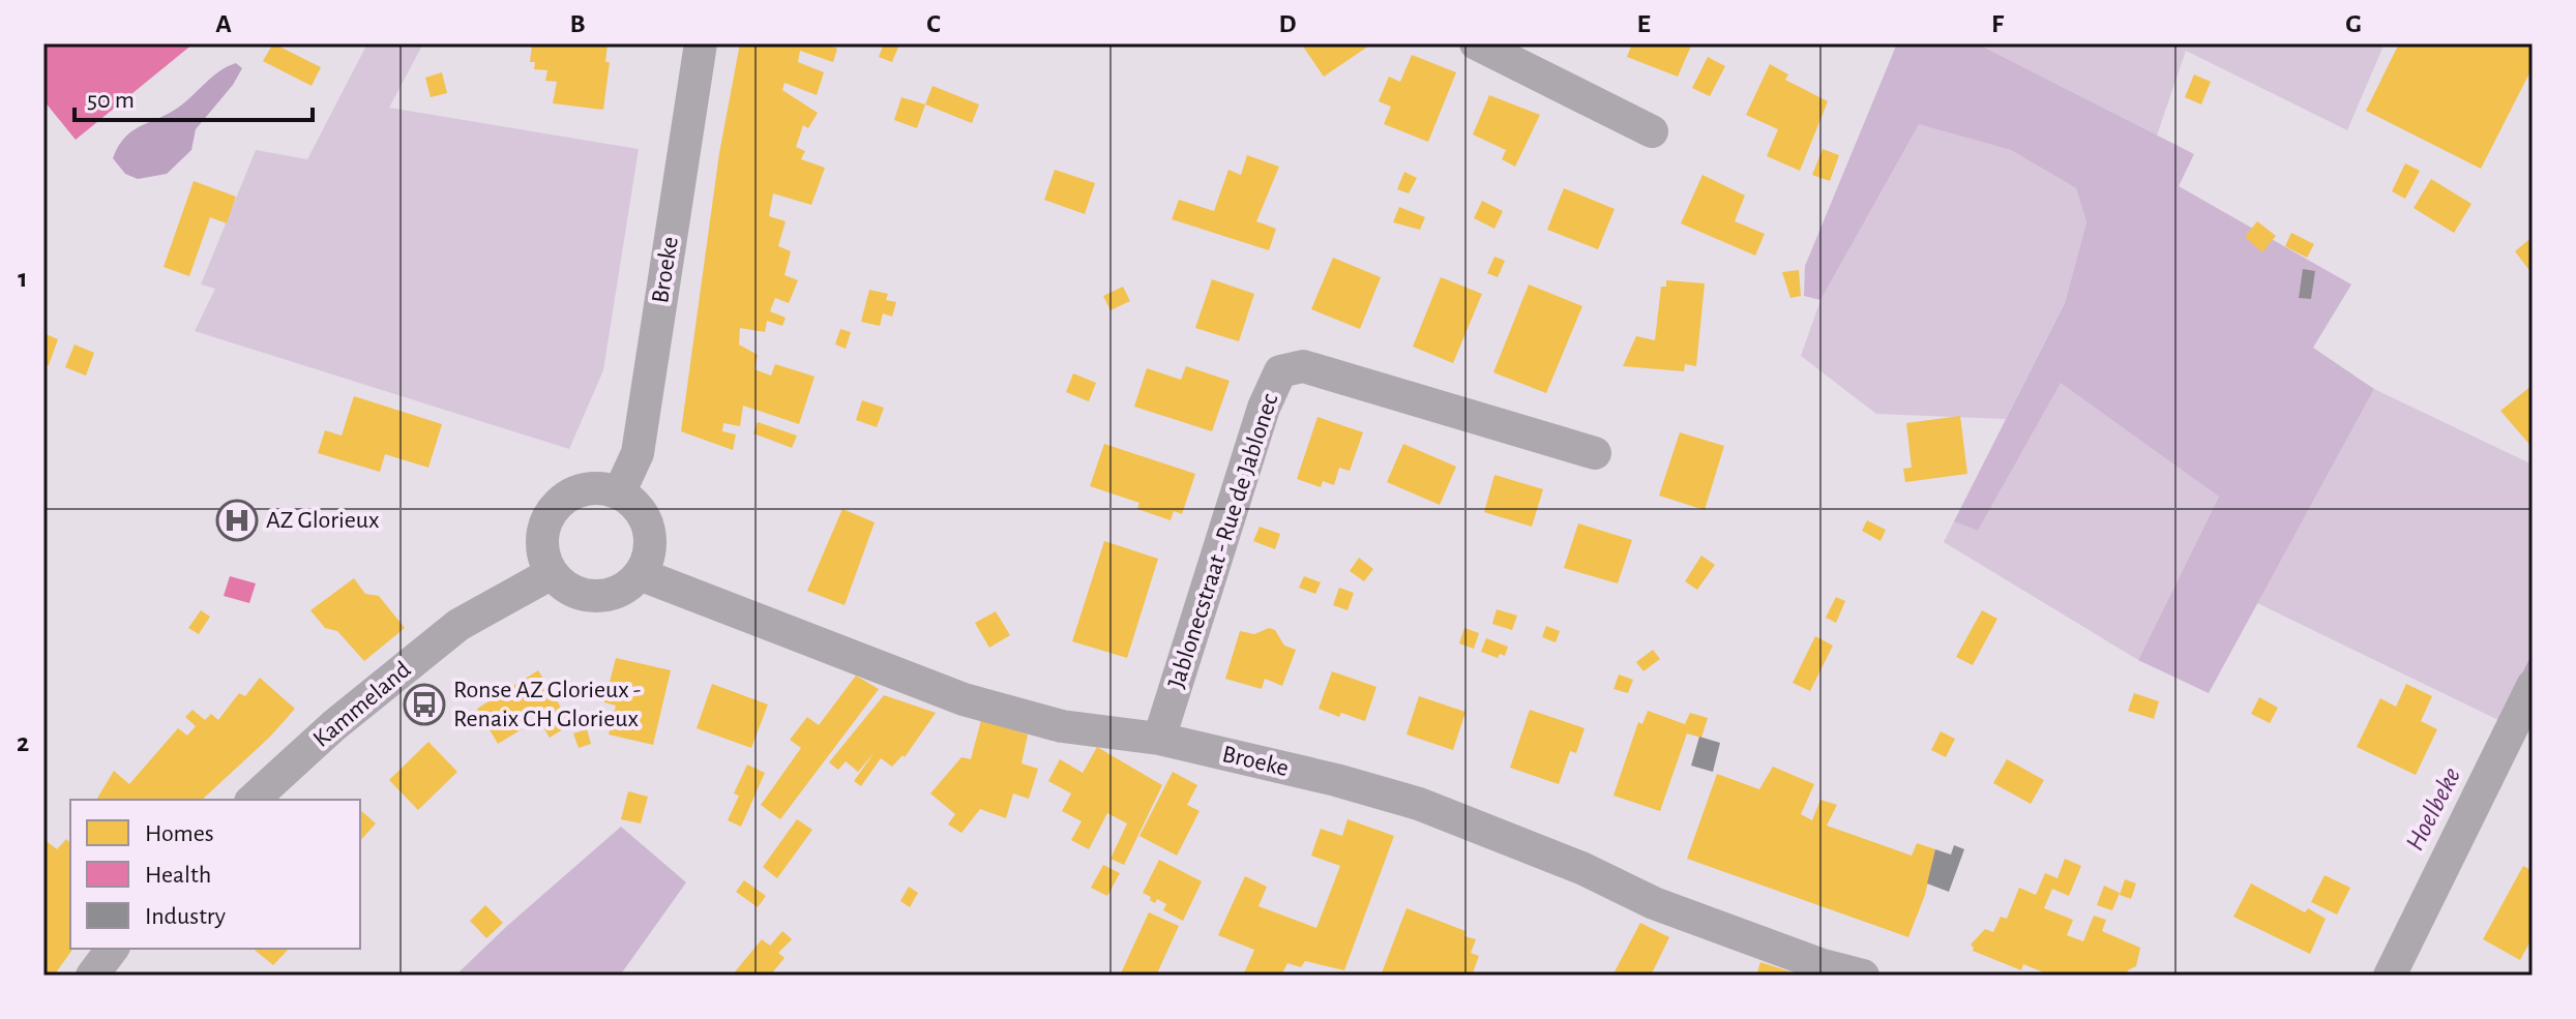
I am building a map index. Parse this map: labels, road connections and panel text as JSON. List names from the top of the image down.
{
  "streets": {
    "street": ["Broeke", "Jablonecstraat - Rue de Jablonec", "Kammeland"]
  },
  "crossings": [
    ["Broeke", "Jablonecstraat - Rue de Jablonec"],
    ["Broeke", "Kammeland"]
  ],
  "water": ["Hoelbeke"],
  "places": {
    "hospital": ["AZ Glorieux"],
    "bus stop": ["Ronse AZ Glorieux - Renaix CH Glorieux"]
  },
  "legend": ["Homes", "Health", "Industry"],
  "scale_bar": "50 m",
  "grid": {
    "columns": [
      "A",
      "B",
      "C",
      "D",
      "E",
      "F",
      "G"
    ],
    "rows": ["1", "2"]
  }
}
